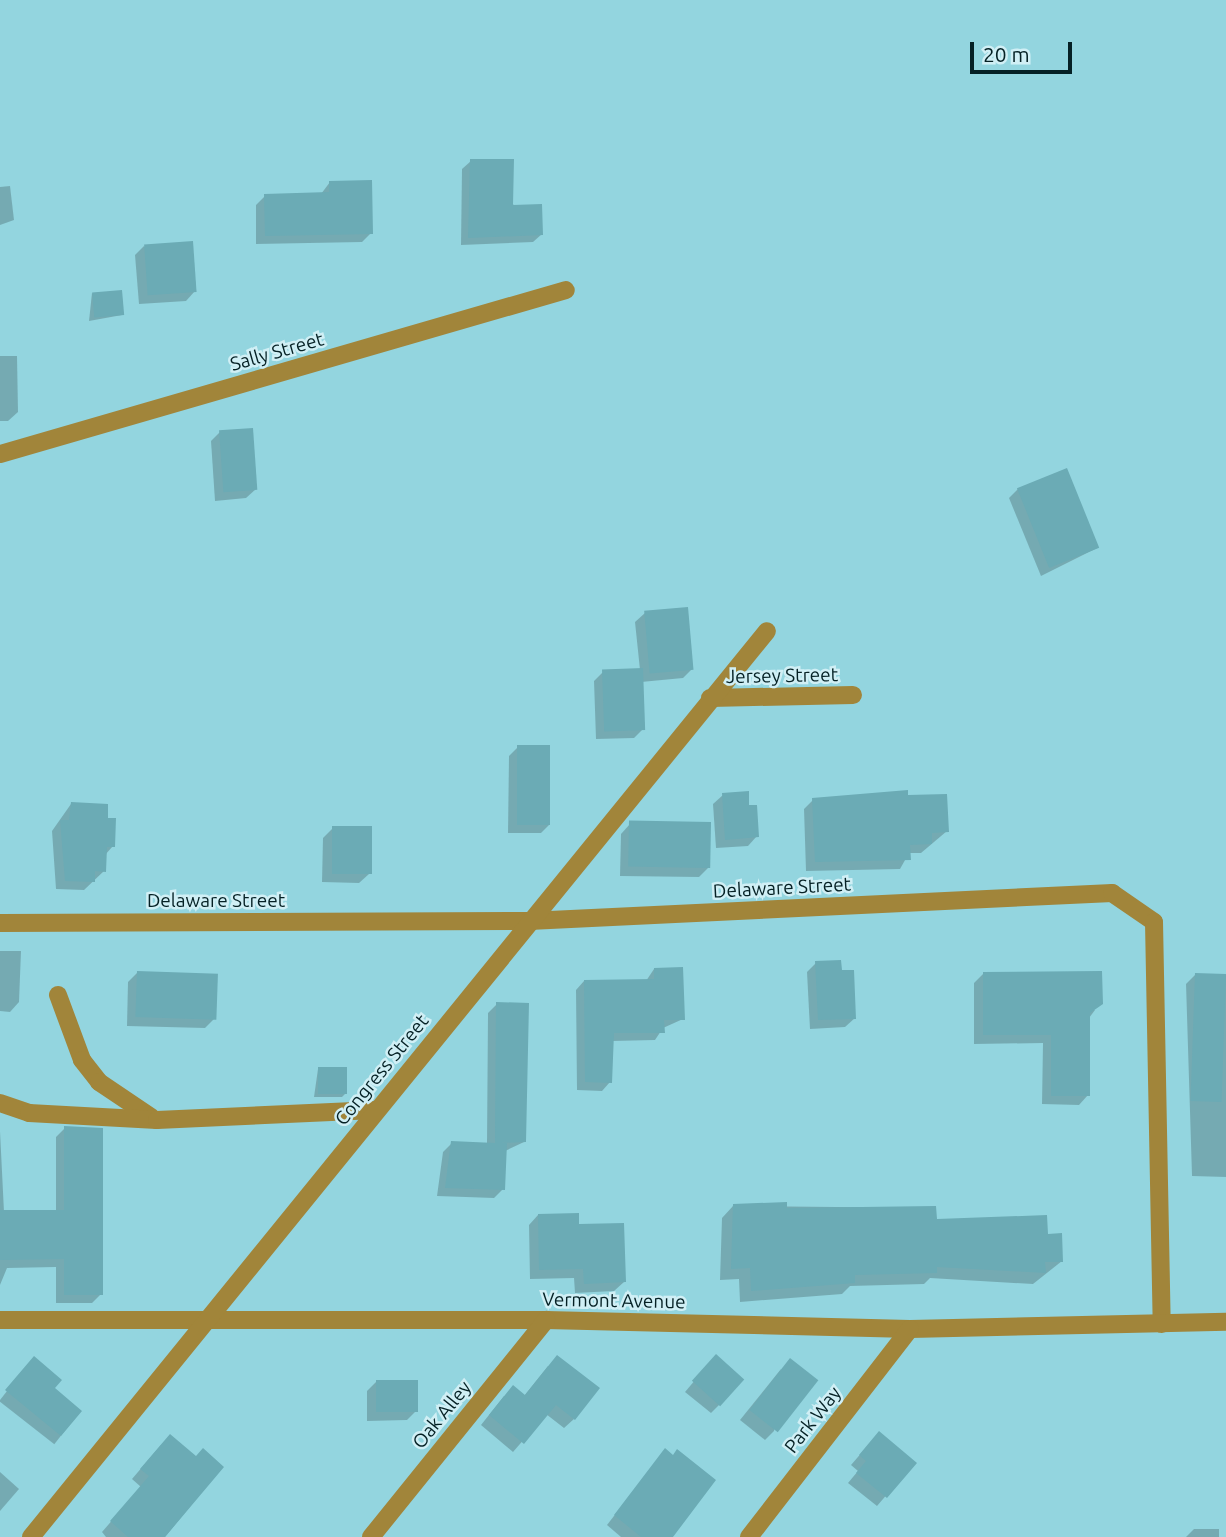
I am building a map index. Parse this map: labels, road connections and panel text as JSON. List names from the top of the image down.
{
  "streets": {
    "street": [
      "Sally Street",
      "Jersey Street",
      "Delaware Street",
      "Congress Street",
      "Vermont Avenue",
      "Oak Alley",
      "Park Way"
    ]
  },
  "crossings": [
    ["Jersey Street", "Congress Street"],
    ["Delaware Street", "Congress Street"],
    ["Delaware Street", "Vermont Avenue"],
    ["Congress Street", "Vermont Avenue"],
    ["Vermont Avenue", "Oak Alley"],
    ["Vermont Avenue", "Park Way"]
  ],
  "scale_bar": "20 m"
}
